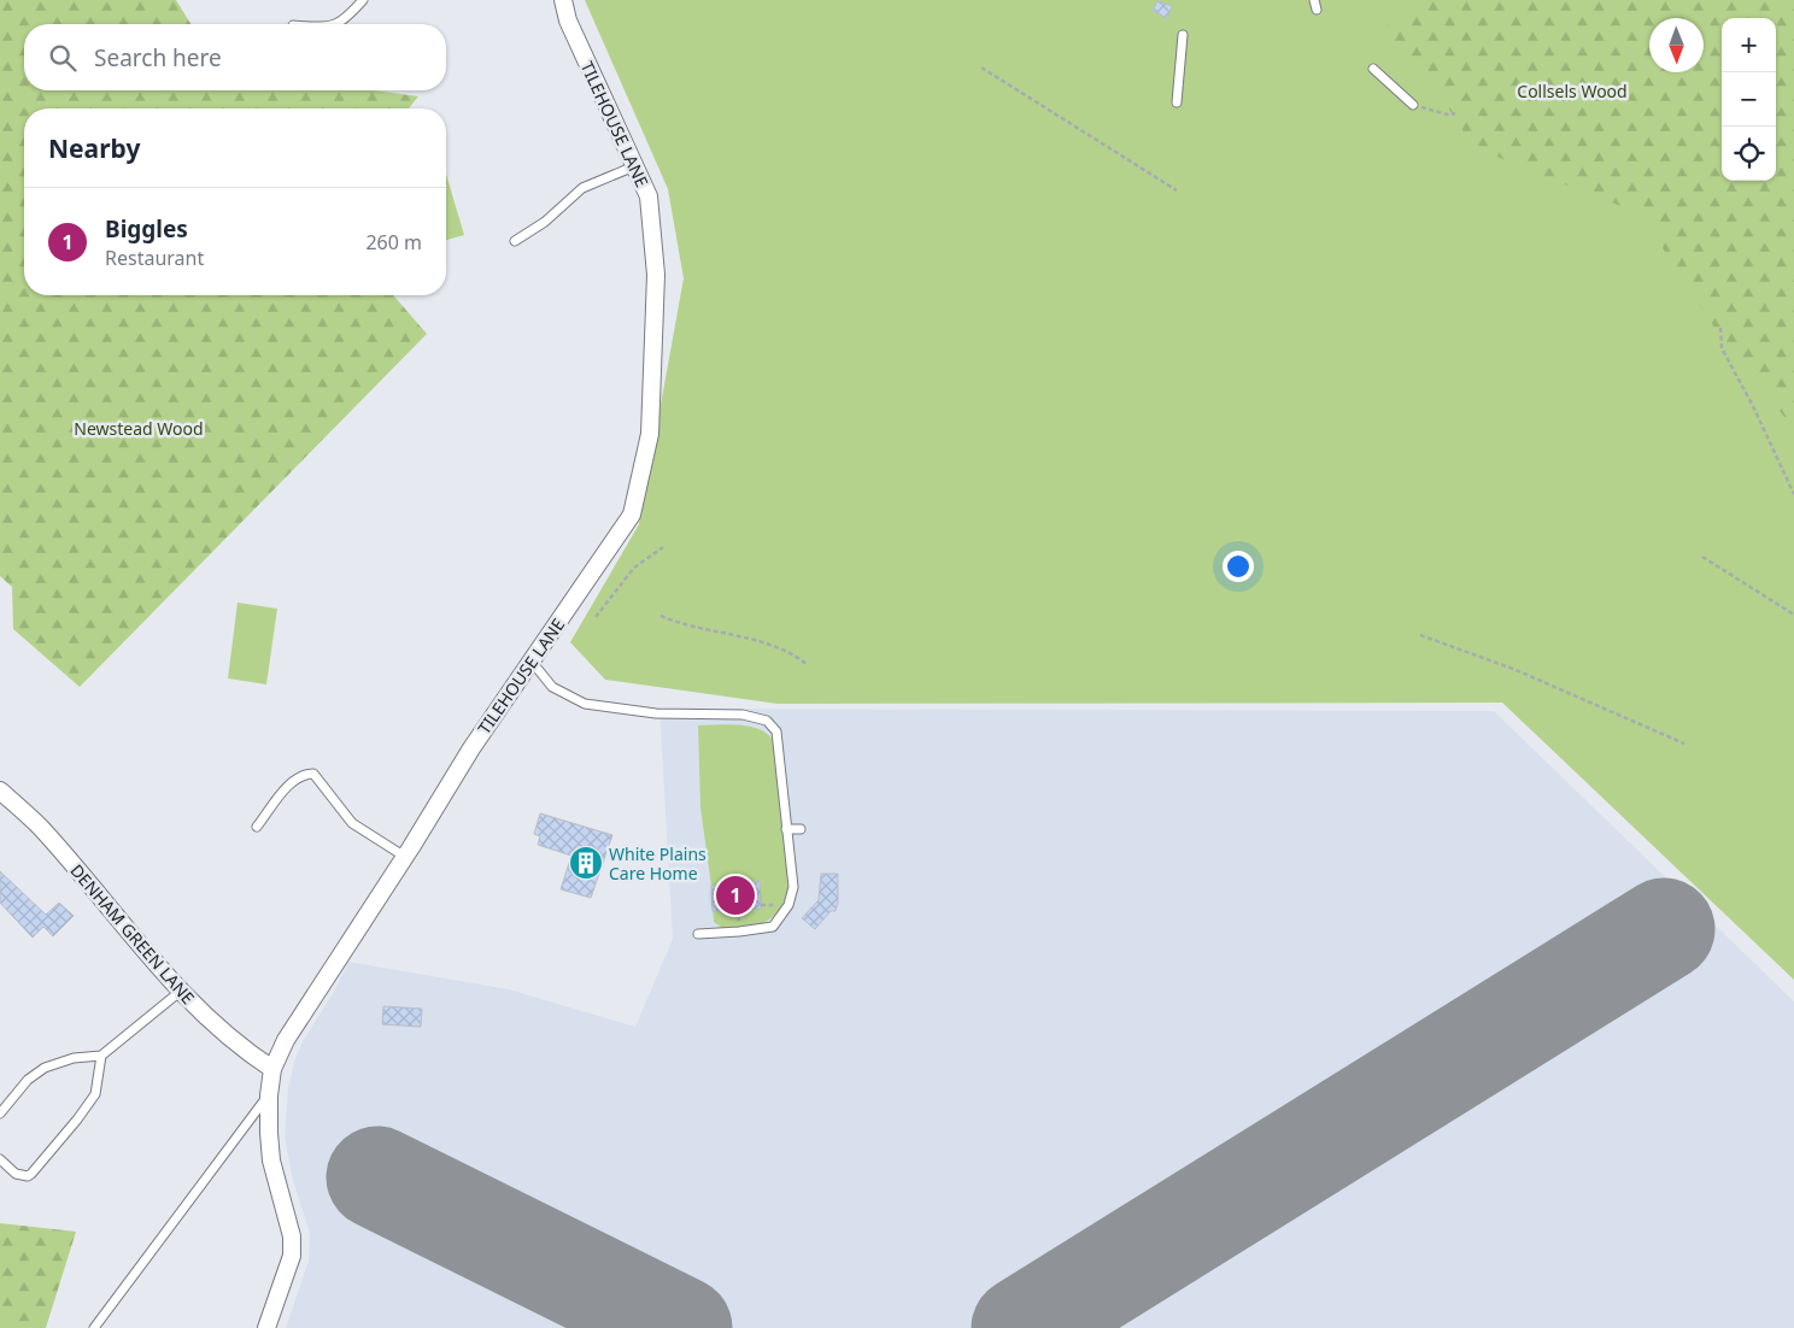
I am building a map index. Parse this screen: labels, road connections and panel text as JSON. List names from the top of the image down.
{
  "streets": {
    "street": ["TILEHOUSE LANE", "DENHAM GREEN LANE"]
  },
  "crossings": [
    ["TILEHOUSE LANE", "DENHAM GREEN LANE"]
  ],
  "parks": ["Collsels Wood", "Newstead Wood"],
  "places": {
    "building": ["White Plains Care Home"]
  },
  "north": "bottom",
  "page": {
    "map_buttons": ["+", "−"],
    "search": "Search here",
    "heading": "Nearby",
    "list": [
      {
        "mark": "1",
        "name": "Biggles",
        "note": "Restaurant",
        "value": "260 m"
      }
    ],
    "pins": "1"
  }
}
